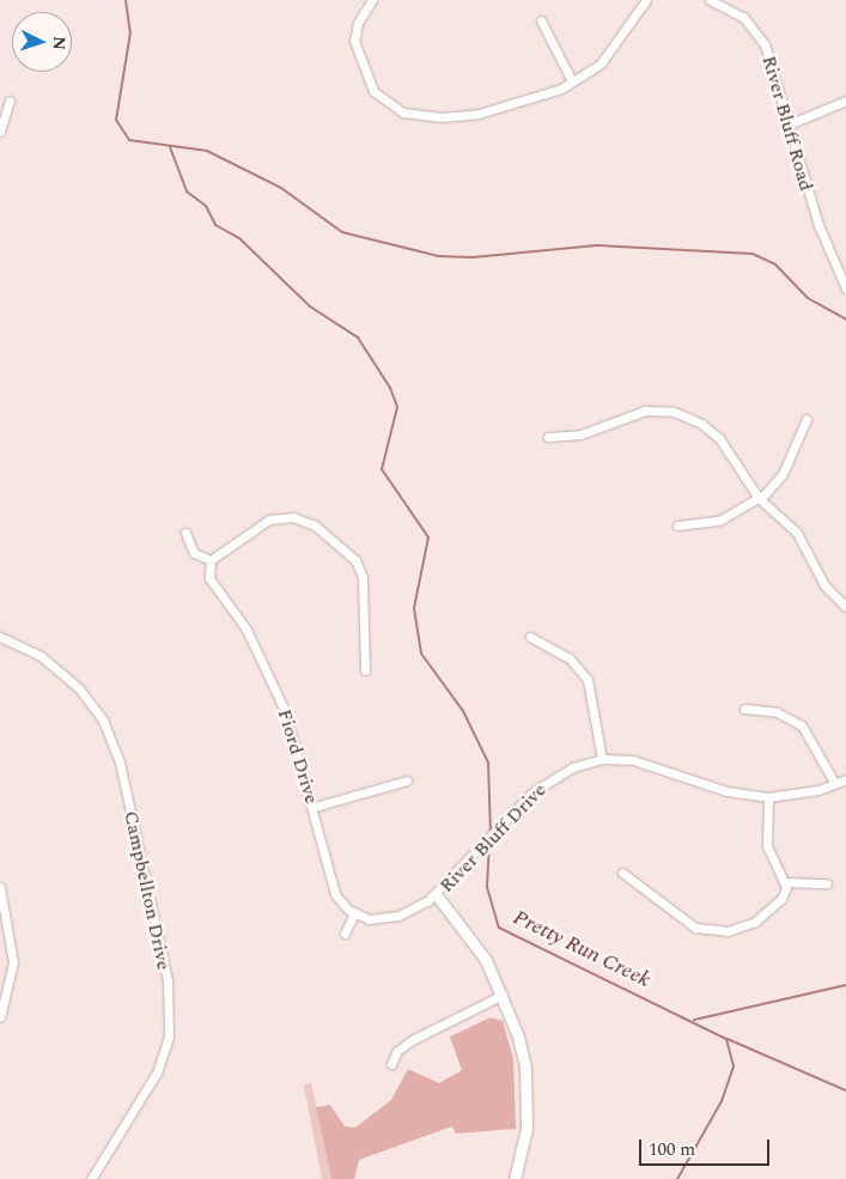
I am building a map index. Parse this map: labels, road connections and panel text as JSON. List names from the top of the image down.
{
  "streets": {
    "street": [
      "River Bluff Road",
      "Fiord Drive",
      "River Bluff Drive",
      "Campbellton Drive"
    ]
  },
  "water": ["Pretty Run Creek"],
  "scale_bar": "100 m",
  "north": "right"
}
